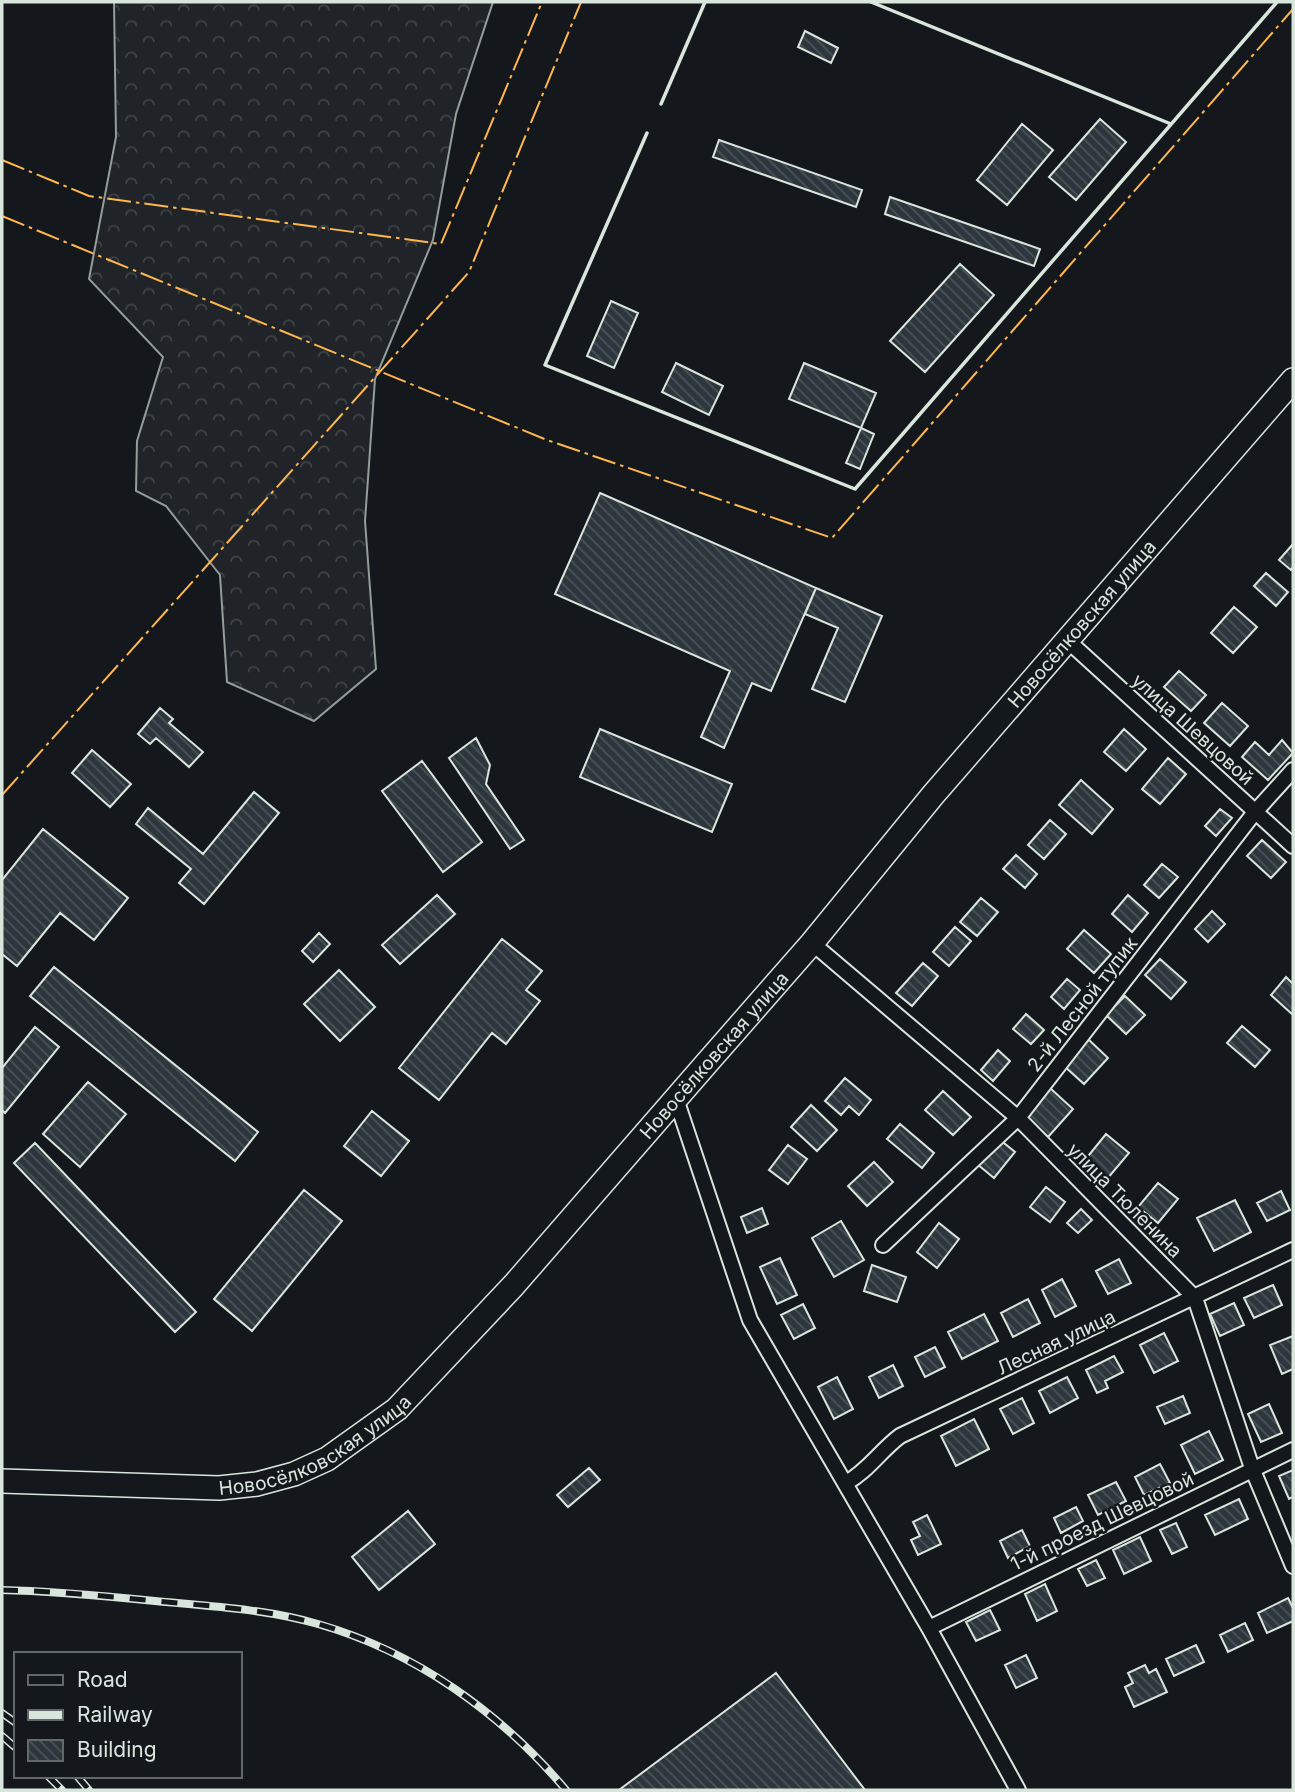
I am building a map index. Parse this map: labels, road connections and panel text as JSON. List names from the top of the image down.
{
  "streets": {
    "main road": ["Новосёлковская улица"],
    "street": [
      "улица Шевцовой",
      "2-й Лесной тупик",
      "улица Тюленина",
      "Лесная улица",
      "1-й проезд Шевцовой"
    ]
  },
  "crossings": [
    ["Новосёлковская улица", "улица Шевцовой"],
    ["Новосёлковская улица", "улица Тюленина"],
    ["улица Шевцовой", "2-й Лесной тупик"],
    ["2-й Лесной тупик", "улица Тюленина"],
    ["улица Тюленина", "Лесная улица"],
    ["улица Тюленина", "1-й проезд Шевцовой"]
  ],
  "legend": ["Road", "Railway", "Building"]
}
